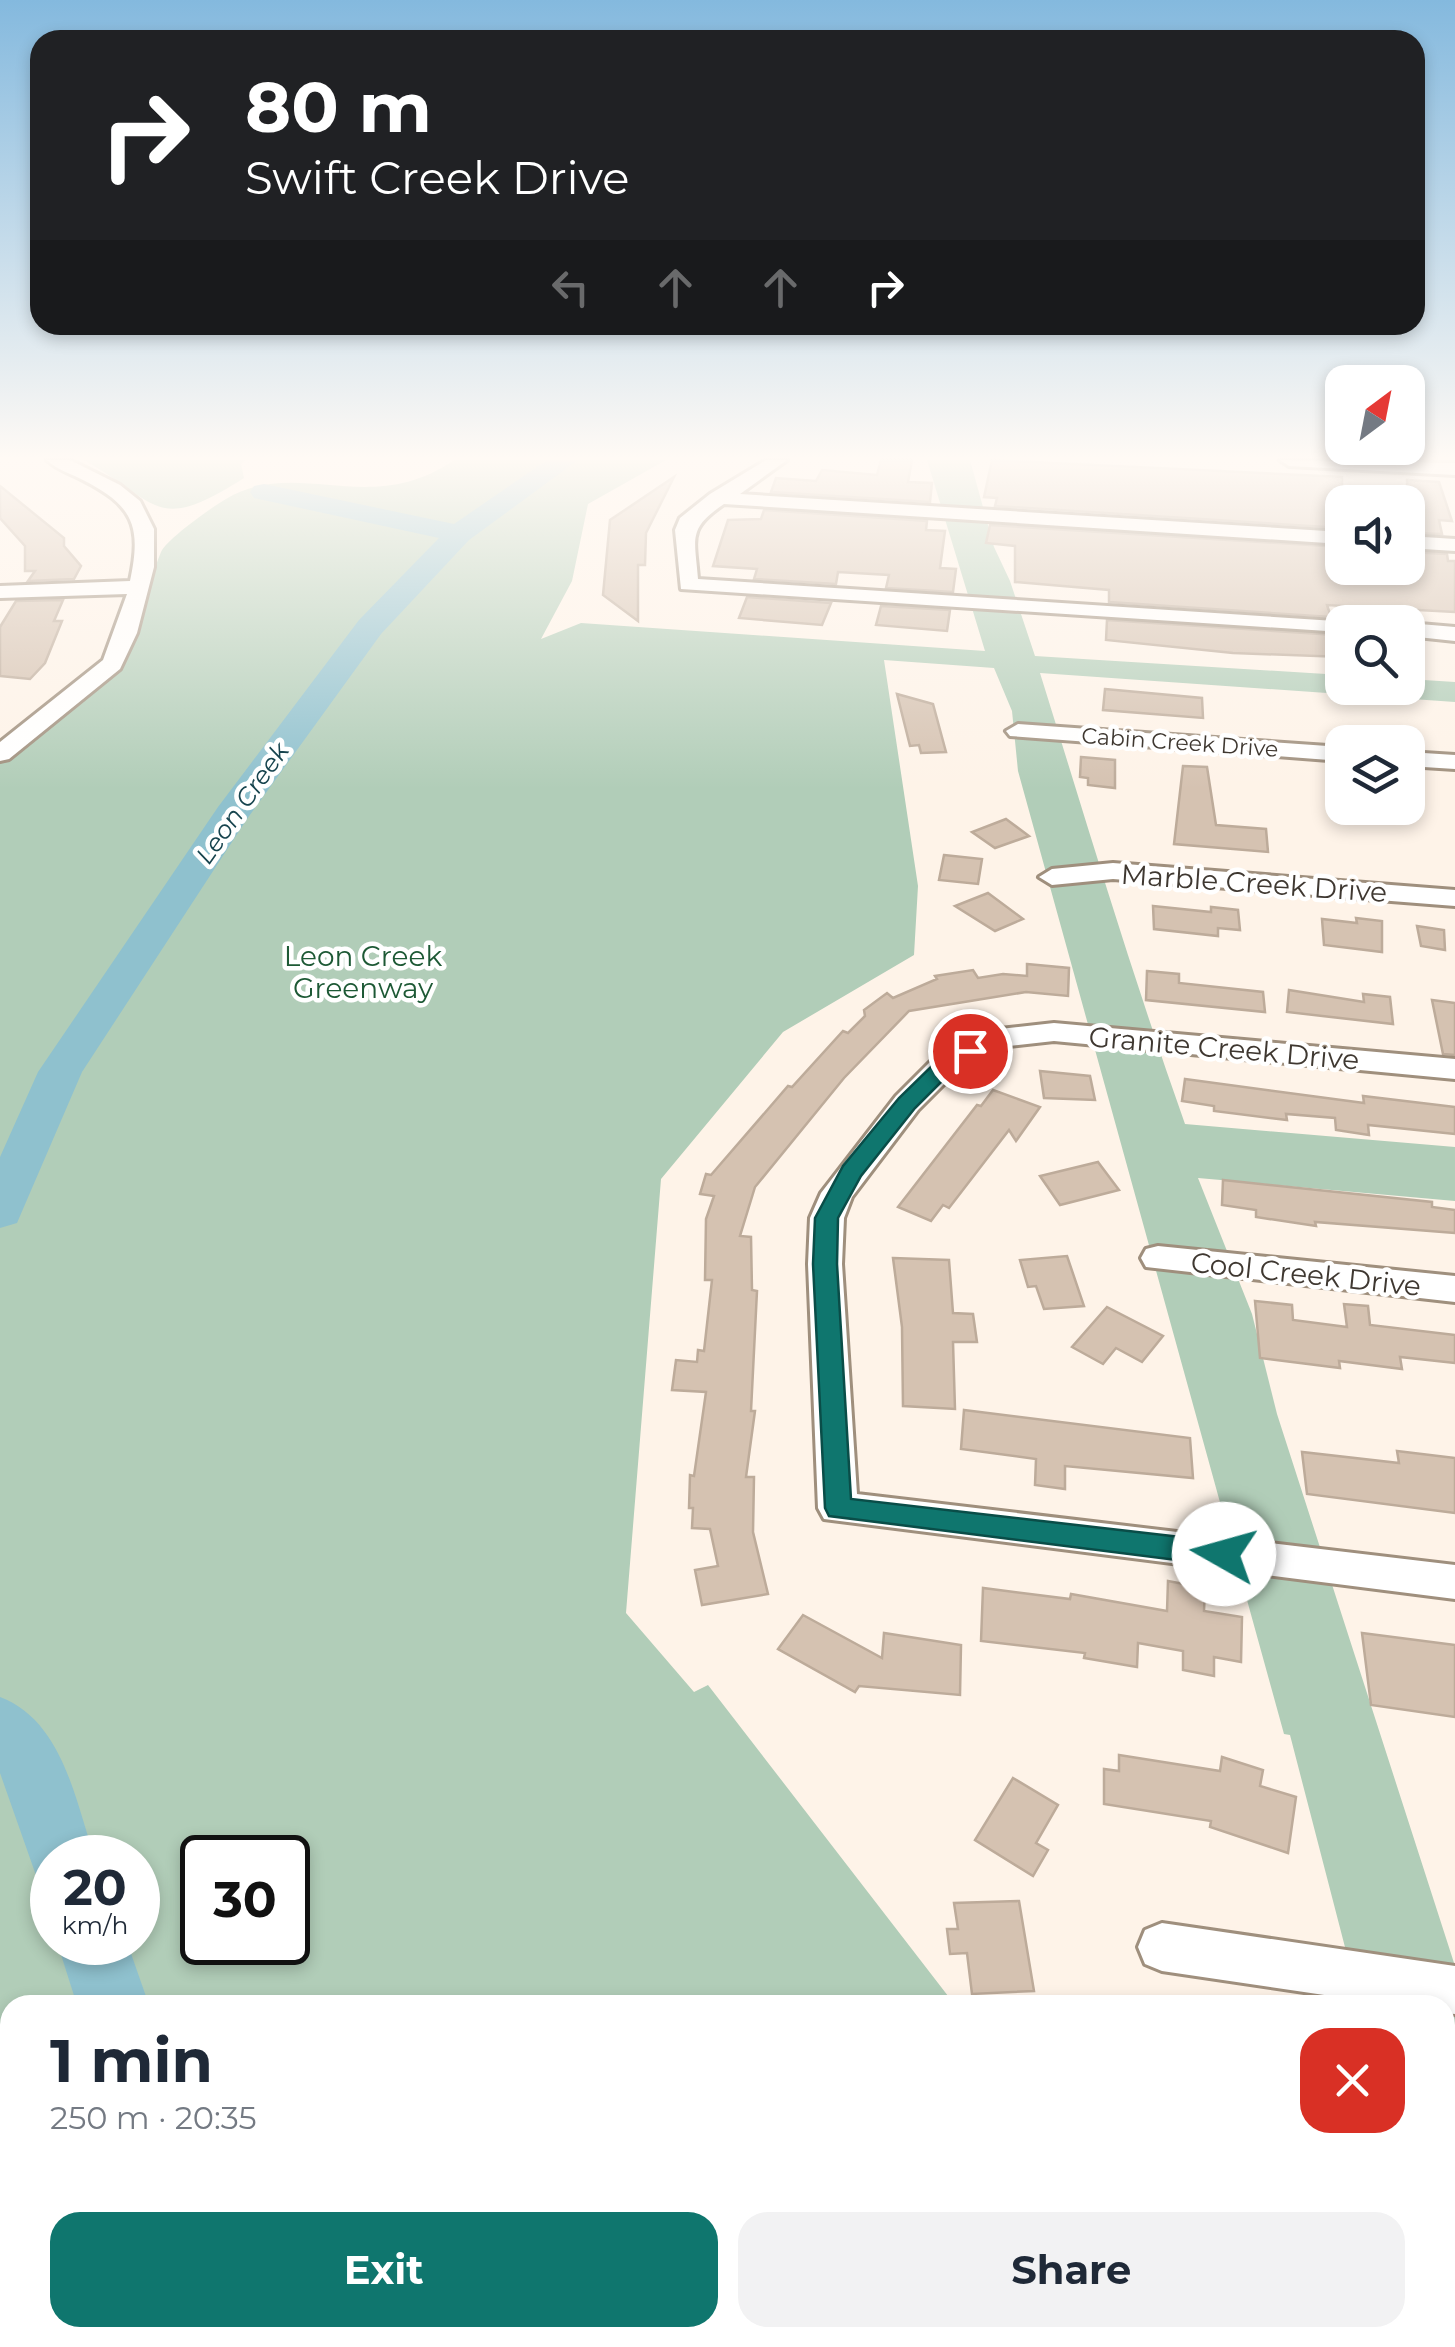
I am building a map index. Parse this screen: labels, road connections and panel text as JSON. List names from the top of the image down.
{
  "streets": {
    "street": [
      "Cabin Creek Drive",
      "Marble Creek Drive",
      "Granite Creek Drive",
      "Cool Creek Drive"
    ]
  },
  "water": ["Leon Creek"],
  "parks": ["Leon Creek Greenway"],
  "north": "top right",
  "page": {
    "turn": ["80 m", "Swift Creek Drive"],
    "speed": "20 km/h",
    "limit": "30",
    "heading": ["1 min", "250 m · 20:35"],
    "buttons": ["Exit", "Share"]
  }
}
